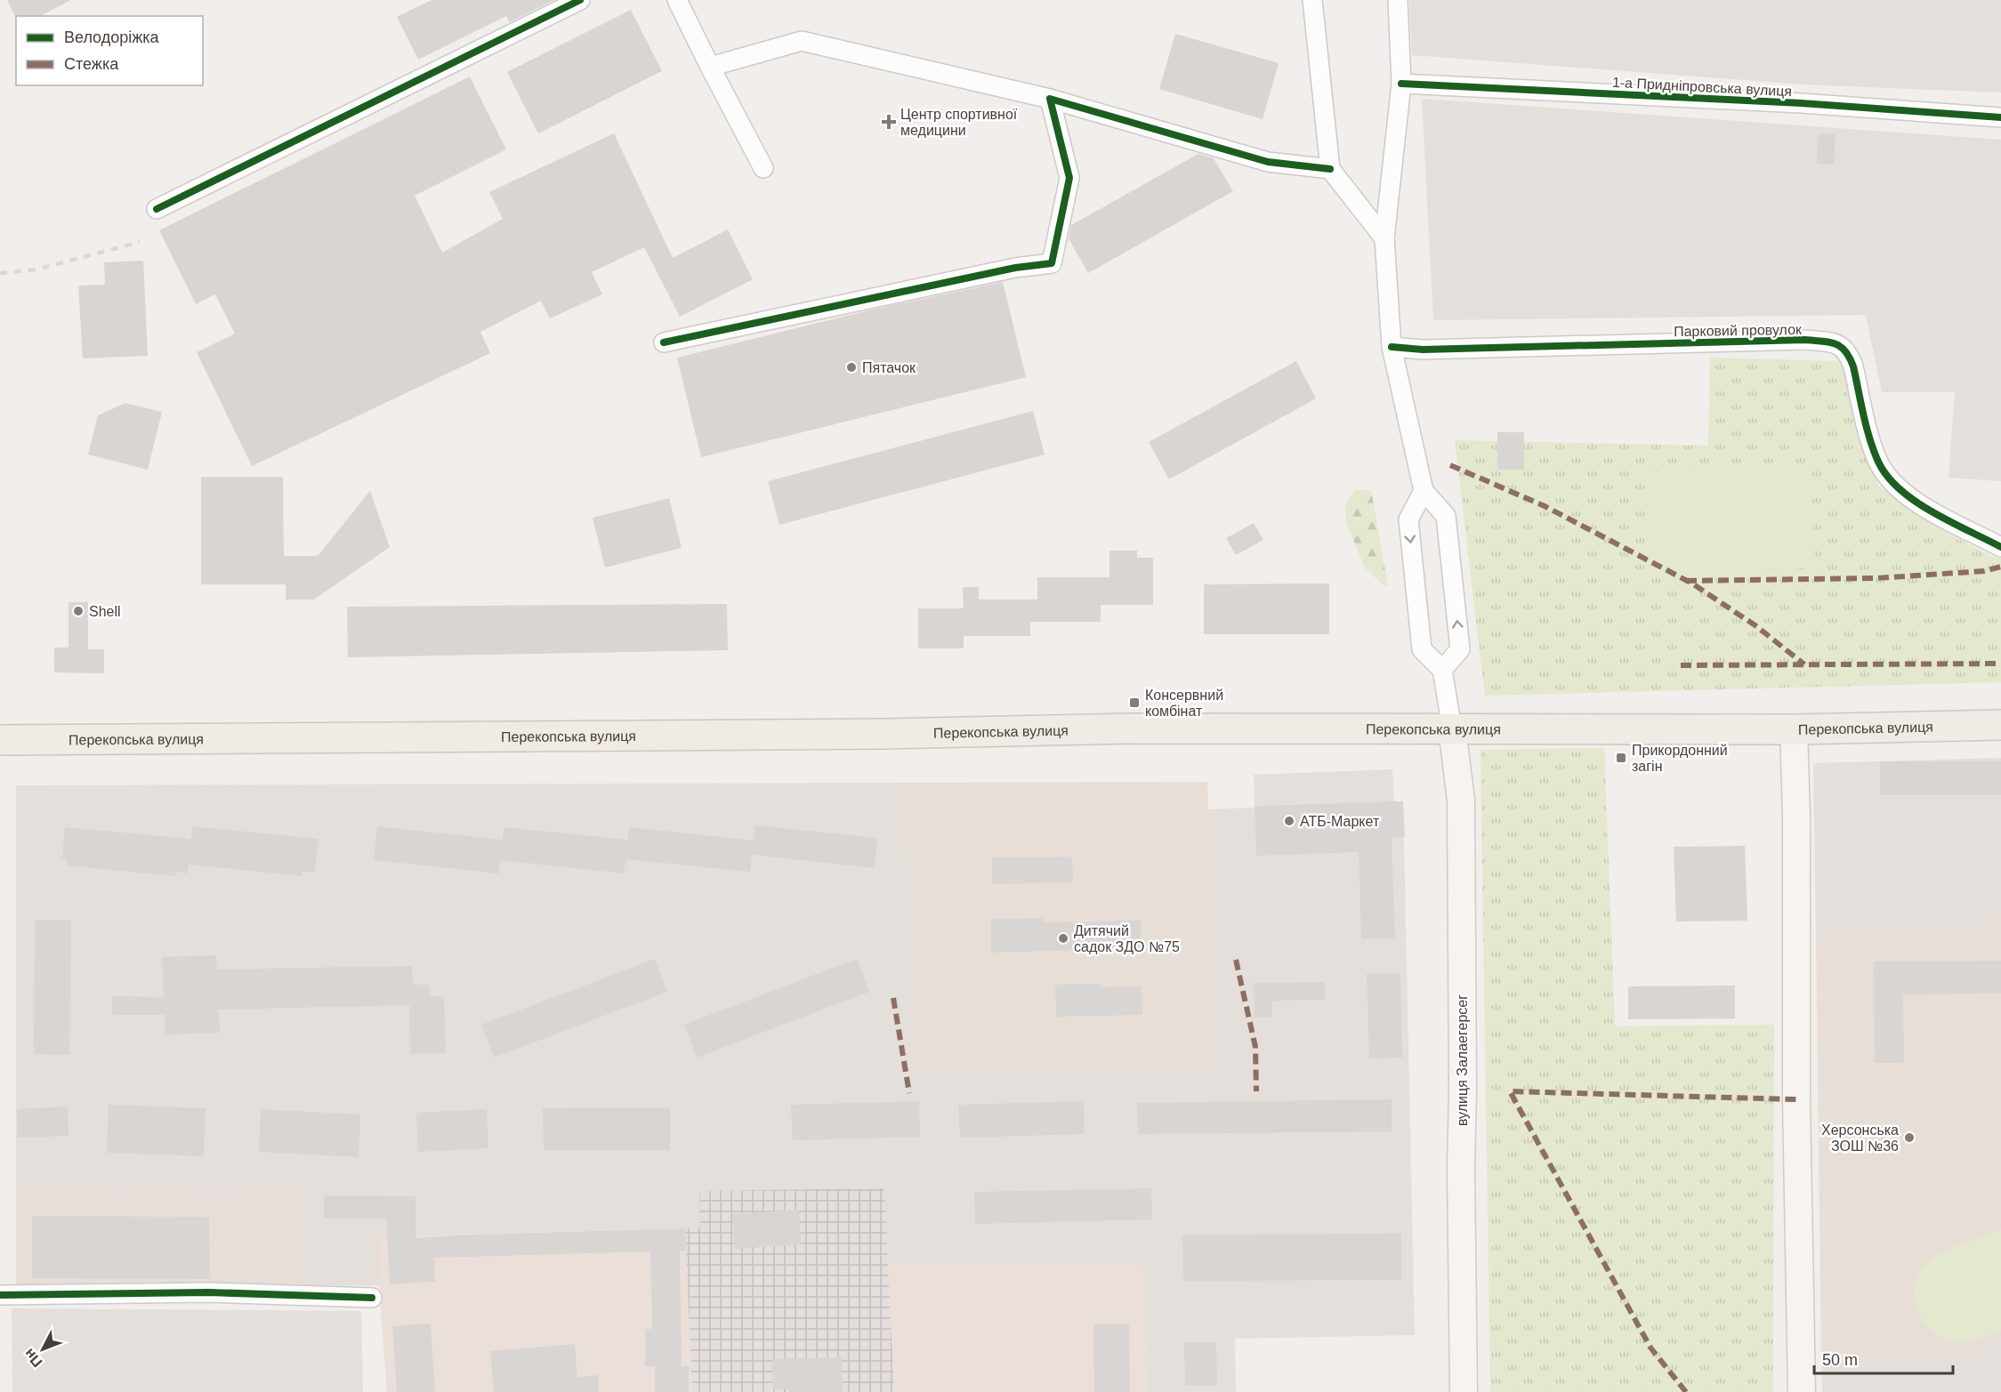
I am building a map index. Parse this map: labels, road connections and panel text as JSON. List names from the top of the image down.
{
  "streets": {
    "main road": ["Перекопська вулиця", "вулиця Залаегерсег"],
    "street": ["1-а Придніпровська вулиця", "Парковий провулок"]
  },
  "crossings": [
    ["Перекопська вулиця", "вулиця Залаегерсег"]
  ],
  "places": {
    "health": ["Центр спортивної медицини"],
    "other": [
      "Пятачок",
      "Shell",
      "АТБ-Маркет",
      "Дитячий садок ЗДО №75",
      "Херсонська ЗОШ №36"
    ],
    "transit": ["Консервний комбінат", "Прикордонний загін"]
  },
  "legend": ["Велодоріжка", "Стежка"],
  "scale_bar": "50 m",
  "north": "bottom left"
}
